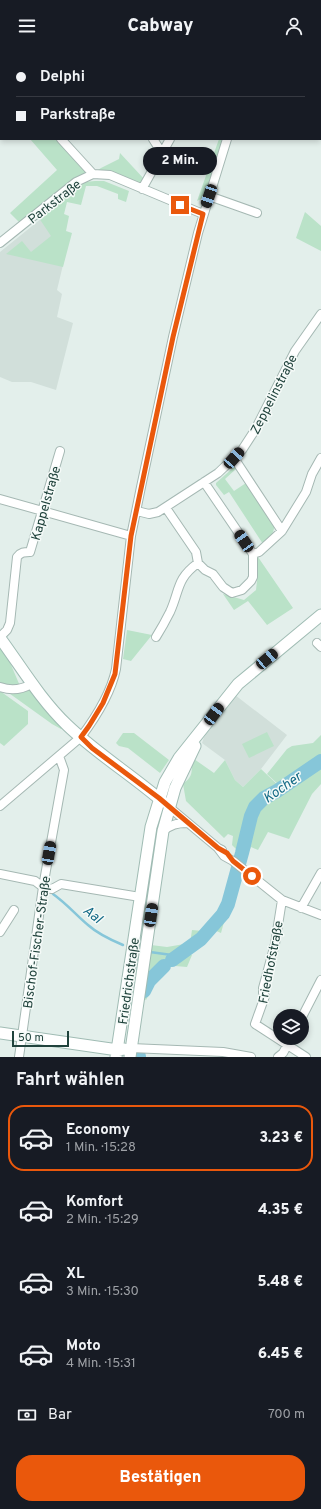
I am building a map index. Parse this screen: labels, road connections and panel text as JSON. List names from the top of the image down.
{
  "streets": {
    "main road": ["Friedhofstraße", "Friedrichstraße"],
    "street": [
      "Parkstraße",
      "Zeppelinstraße",
      "Kappelstraße",
      "Bischof-Fischer-Straße"
    ]
  },
  "crossings": [
    ["Kappelstraße", "Friedhofstraße"],
    ["Friedhofstraße", "Friedrichstraße"]
  ],
  "water": ["Kocher", "Aal"],
  "scale_bar": "50 m",
  "page": {
    "header": "Cabway",
    "banner": ["Delphi", "Parkstraße"],
    "bubble": "2 Min.",
    "scale": "50 m",
    "heading": "Fahrt wählen",
    "list": [
      {
        "name": "Economy",
        "note": "1 Min. · 15:28",
        "value": "3.23 €"
      },
      {
        "name": "Komfort",
        "note": "2 Min. · 15:29",
        "value": "4.35 €"
      },
      {
        "name": "XL",
        "note": "3 Min. · 15:30",
        "value": "5.48 €"
      },
      {
        "name": "Moto",
        "note": "4 Min. · 15:31",
        "value": "6.45 €"
      }
    ],
    "pay": ["Bar", "700 m"],
    "buttons": "Bestätigen"
  }
}
